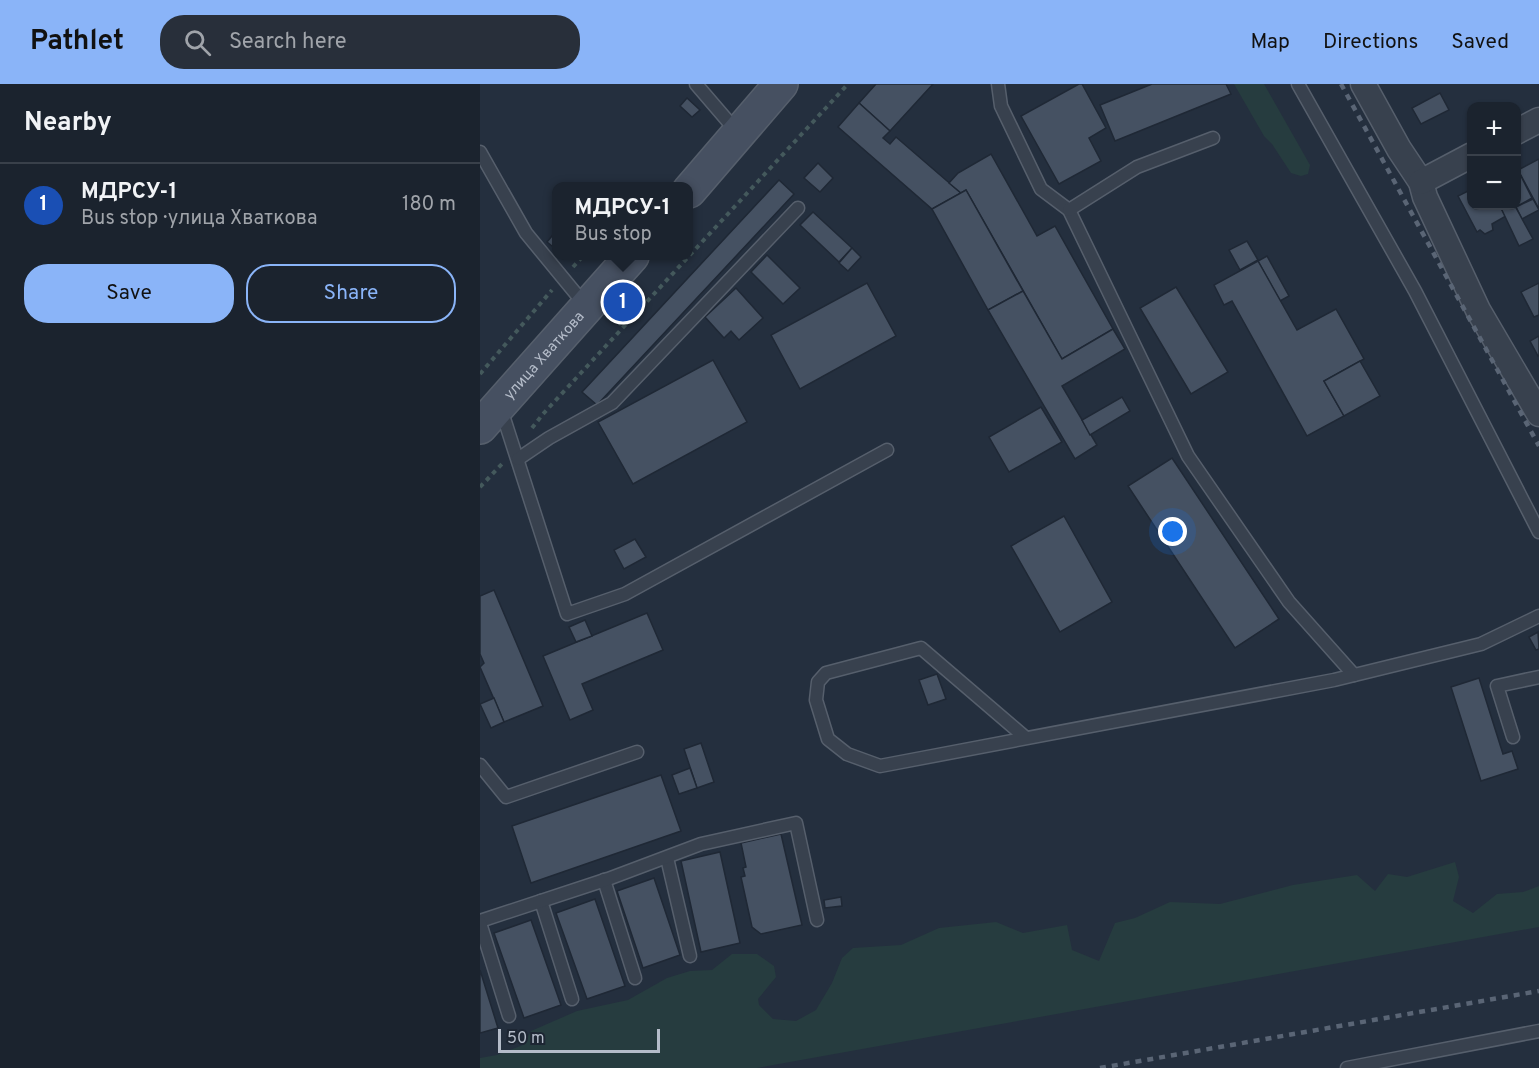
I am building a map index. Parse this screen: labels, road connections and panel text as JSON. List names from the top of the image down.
{
  "streets": {
    "main road": ["улица Хваткова"]
  },
  "scale_bar": "50 m",
  "page": {
    "header": "Pathlet",
    "search": "Search here",
    "nav": ["Map", "Directions", "Saved"],
    "heading": "Nearby",
    "map_buttons": ["+", "−"],
    "list": [
      {
        "mark": "1",
        "name": "МДРСУ-1",
        "note": "Bus stop · улица Хваткова",
        "value": "180 m"
      }
    ],
    "popup": ["МДРСУ-1", "Bus stop"],
    "buttons": ["Save", "Share"],
    "pins": "1",
    "scale": "50 m"
  }
}
